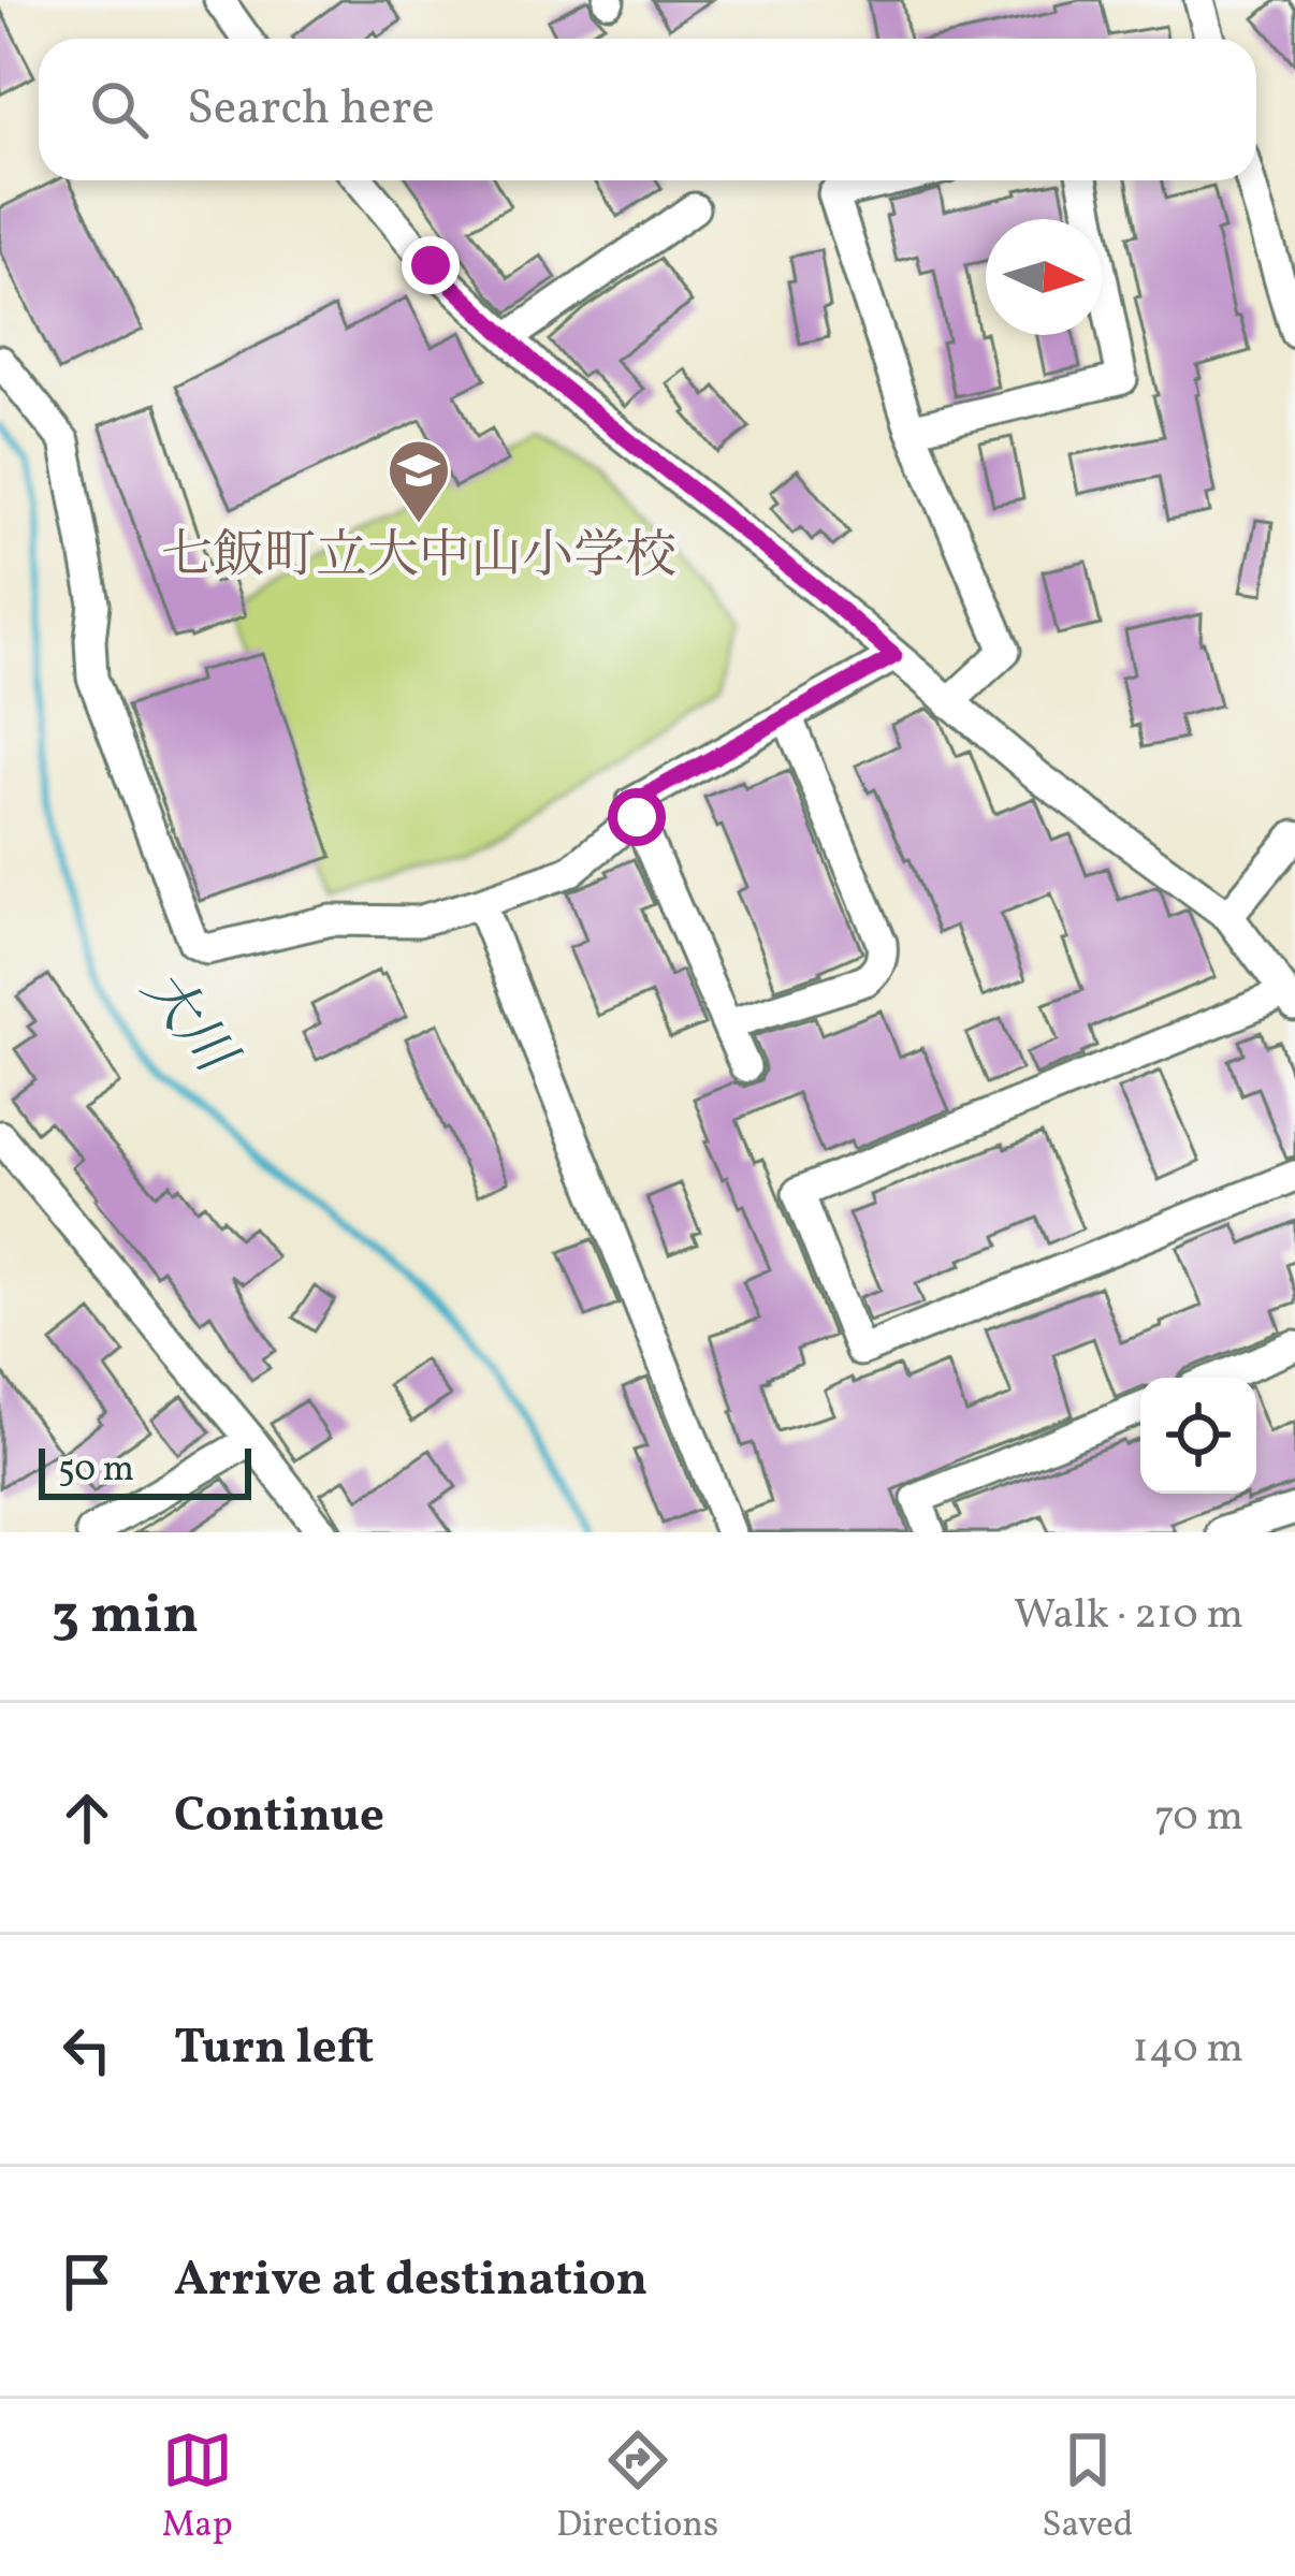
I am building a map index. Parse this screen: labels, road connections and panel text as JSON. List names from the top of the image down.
{
  "water": ["大川"],
  "places": {
    "school or university": ["七飯町立大中山小学校"]
  },
  "scale_bar": "50 m",
  "north": "right",
  "page": {
    "search": "Search here",
    "scale": "50 m",
    "heading": ["3 min", "Walk · 210 m"],
    "list": [
      ["Continue", "70 m"],
      ["Turn left", "140 m"],
      "Arrive at destination"
    ],
    "nav": ["Map", "Directions", "Saved"]
  }
}
